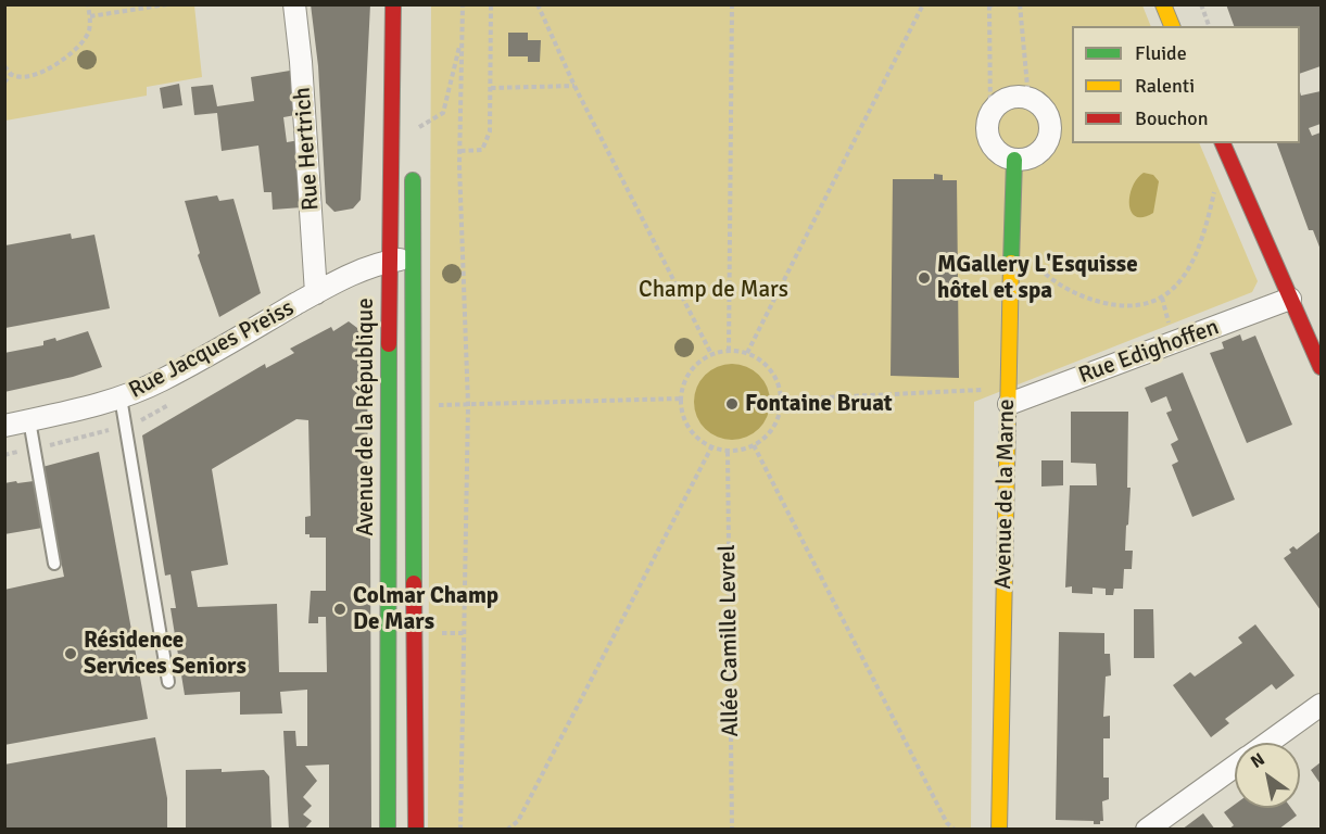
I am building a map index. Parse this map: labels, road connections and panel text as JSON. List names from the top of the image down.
{
  "streets": {
    "main road": ["Avenue de la République", "Avenue de la Marne"],
    "street": ["Rue Hertrich", "Rue Jacques Preiss", "Rue Edighoffen"],
    "path": ["Allée Camille Levrel"]
  },
  "crossings": [
    ["Rue Hertrich", "Rue Jacques Preiss"],
    ["Rue Jacques Preiss", "Avenue de la République"],
    ["Rue Edighoffen", "Avenue de la Marne"]
  ],
  "parks": ["Champ de Mars"],
  "places": [
    "MGallery L'Esquisse hôtel et spa",
    "Fontaine Bruat",
    "Colmar Champ De Mars",
    "Résidence Services Seniors"
  ],
  "legend": ["Fluide", "Ralenti", "Bouchon"],
  "north": "top left"
}
